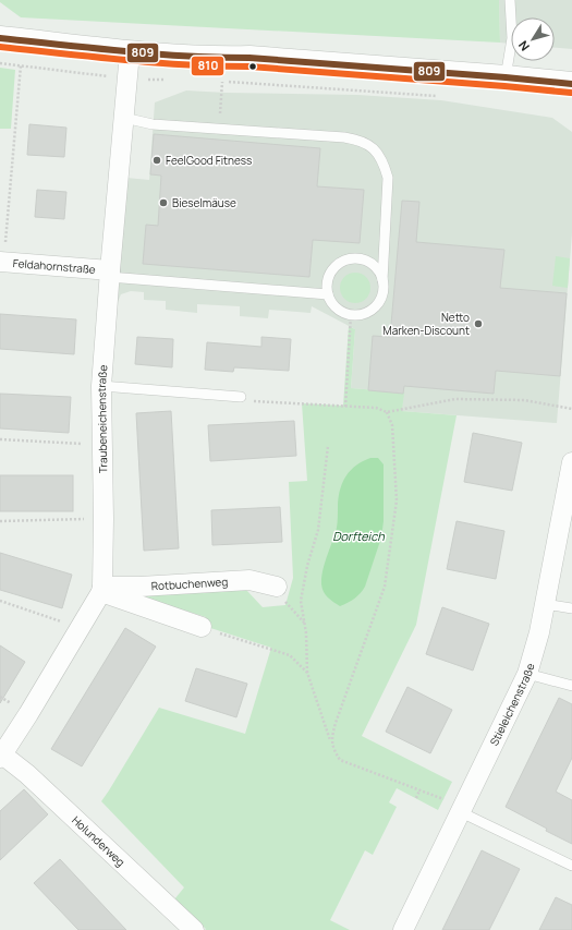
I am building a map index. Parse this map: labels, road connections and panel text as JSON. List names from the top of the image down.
{
  "streets": {
    "street": [
      "Feldahornstraße",
      "Traubeneichenstraße",
      "Rotbuchenweg",
      "Stieleichenstraße",
      "Holunderweg"
    ]
  },
  "crossings": [
    ["Feldahornstraße", "Traubeneichenstraße"],
    ["Traubeneichenstraße", "Rotbuchenweg"],
    ["Traubeneichenstraße", "Holunderweg"]
  ],
  "water": ["Dorfteich"],
  "places": ["FeelGood Fitness", "Bieselmäuse", "Netto Marken-Discount"],
  "lines": ["transit line 809", "transit line 810"],
  "north": "bottom left"
}
